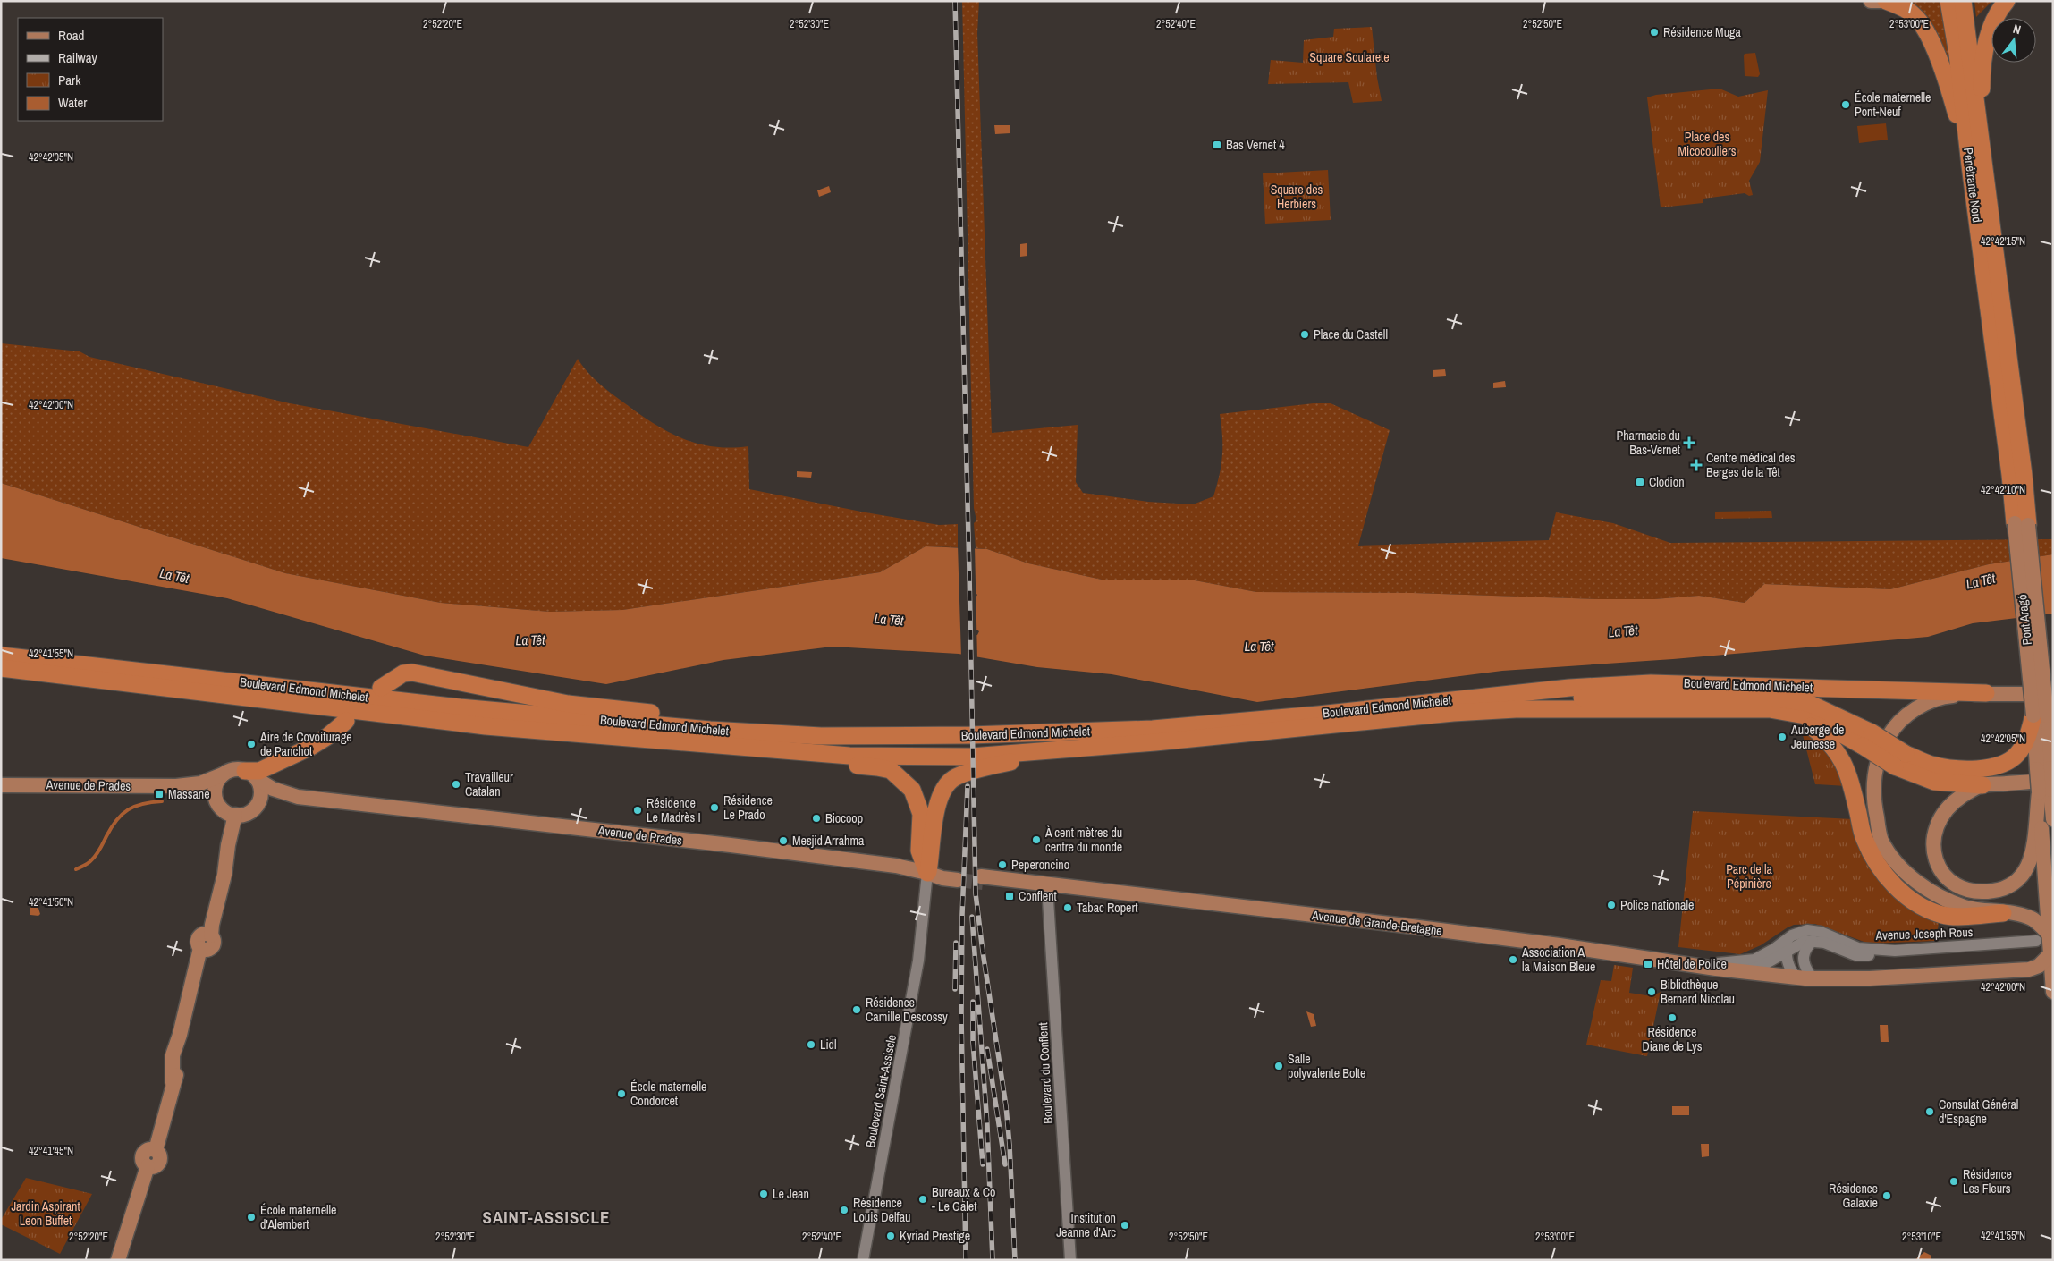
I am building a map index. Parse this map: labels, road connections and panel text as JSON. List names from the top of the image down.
{
  "streets": {
    "highway": ["Pénétrante Nord", "Boulevard Edmond Michelet"],
    "main road": ["Pont Aragó", "Avenue de Prades", "Avenue de Grande-Bretagne"],
    "street": ["Avenue Joseph Rous", "Boulevard du Conflent", "Boulevard Saint-Assiscle"]
  },
  "crossings": [
    ["Pénétrante Nord", "Pont Aragó"],
    ["Avenue de Prades", "Boulevard Saint-Assiscle"],
    ["Avenue de Grande-Bretagne", "Boulevard du Conflent"]
  ],
  "districts": ["SAINT-ASSISCLE"],
  "water": ["La Têt"],
  "parks": [
    "Square Soularete",
    "Place des Micocouliers",
    "Square des Herbiers",
    "Parc de la Pépinière",
    "Jardin Aspirant Leon Buffet"
  ],
  "places": {
    "other": [
      "Résidence Muga",
      "École maternelle Pont-Neuf",
      "Place du Castell",
      "Auberge de Jeunesse",
      "Aire de Covoiturage de Panchot",
      "Travailleur Catalan",
      "Résidence Le Prado",
      "Résidence Le Madrès I",
      "Biocoop",
      "À cent mètres du centre du monde",
      "Mesjid Arrahma",
      "Peperoncino",
      "Police nationale",
      "Tabac Ropert",
      "Association A la Maison Bleue",
      "Bibliothèque Bernard Nicolau",
      "Résidence Camille Descossy",
      "Résidence Diane de Lys",
      "Lidl",
      "Salle polyvalente Bolte",
      "École maternelle Condorcet",
      "Consulat Général d'Espagne",
      "Résidence Les Fleurs",
      "Le Jean",
      "Résidence Galaxie",
      "Bureaux & Co - Le Galet",
      "Résidence Louis Delfau",
      "École maternelle d'Alembert",
      "Institution Jeanne d'Arc",
      "Kyriad Prestige"
    ],
    "transit": [
      "Bas Vernet 4",
      "Clodion",
      "Massane",
      "Conflent",
      "Hôtel de Police"
    ],
    "health": ["Pharmacie du Bas-Vernet", "Centre médical des Berges de la Têt"]
  },
  "legend": [
    "Road",
    "Railway",
    "Park",
    "Water"
  ],
  "north": "top",
  "coordinates": [
    "2°52'20\"E",
    "2°52'30\"E",
    "2°52'40\"E",
    "2°52'50\"E",
    "2°53'00\"E",
    "42°42'05\"N",
    "42°42'15\"N",
    "42°42'00\"N",
    "42°42'10\"N",
    "42°41'55\"N",
    "42°41'50\"N",
    "42°41'45\"N",
    "2°53'10\"E"
  ]
}
